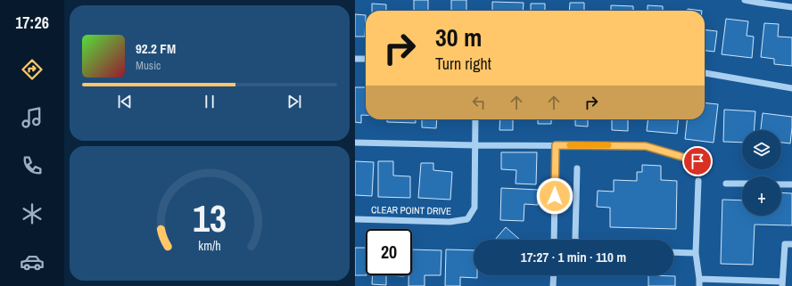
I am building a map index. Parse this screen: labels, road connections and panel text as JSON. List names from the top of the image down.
{
  "streets": {
    "street": ["CLEAR POINT DRIVE"]
  },
  "page": {
    "tabs": "17:26",
    "turn": ["30 m", "Turn right"],
    "song": ["92.2 FM", "Music"],
    "map_buttons": "+",
    "limit": "20",
    "trip": "17:27 · 1 min · 110 m",
    "gauge": ["13", "km/h"]
  }
}
